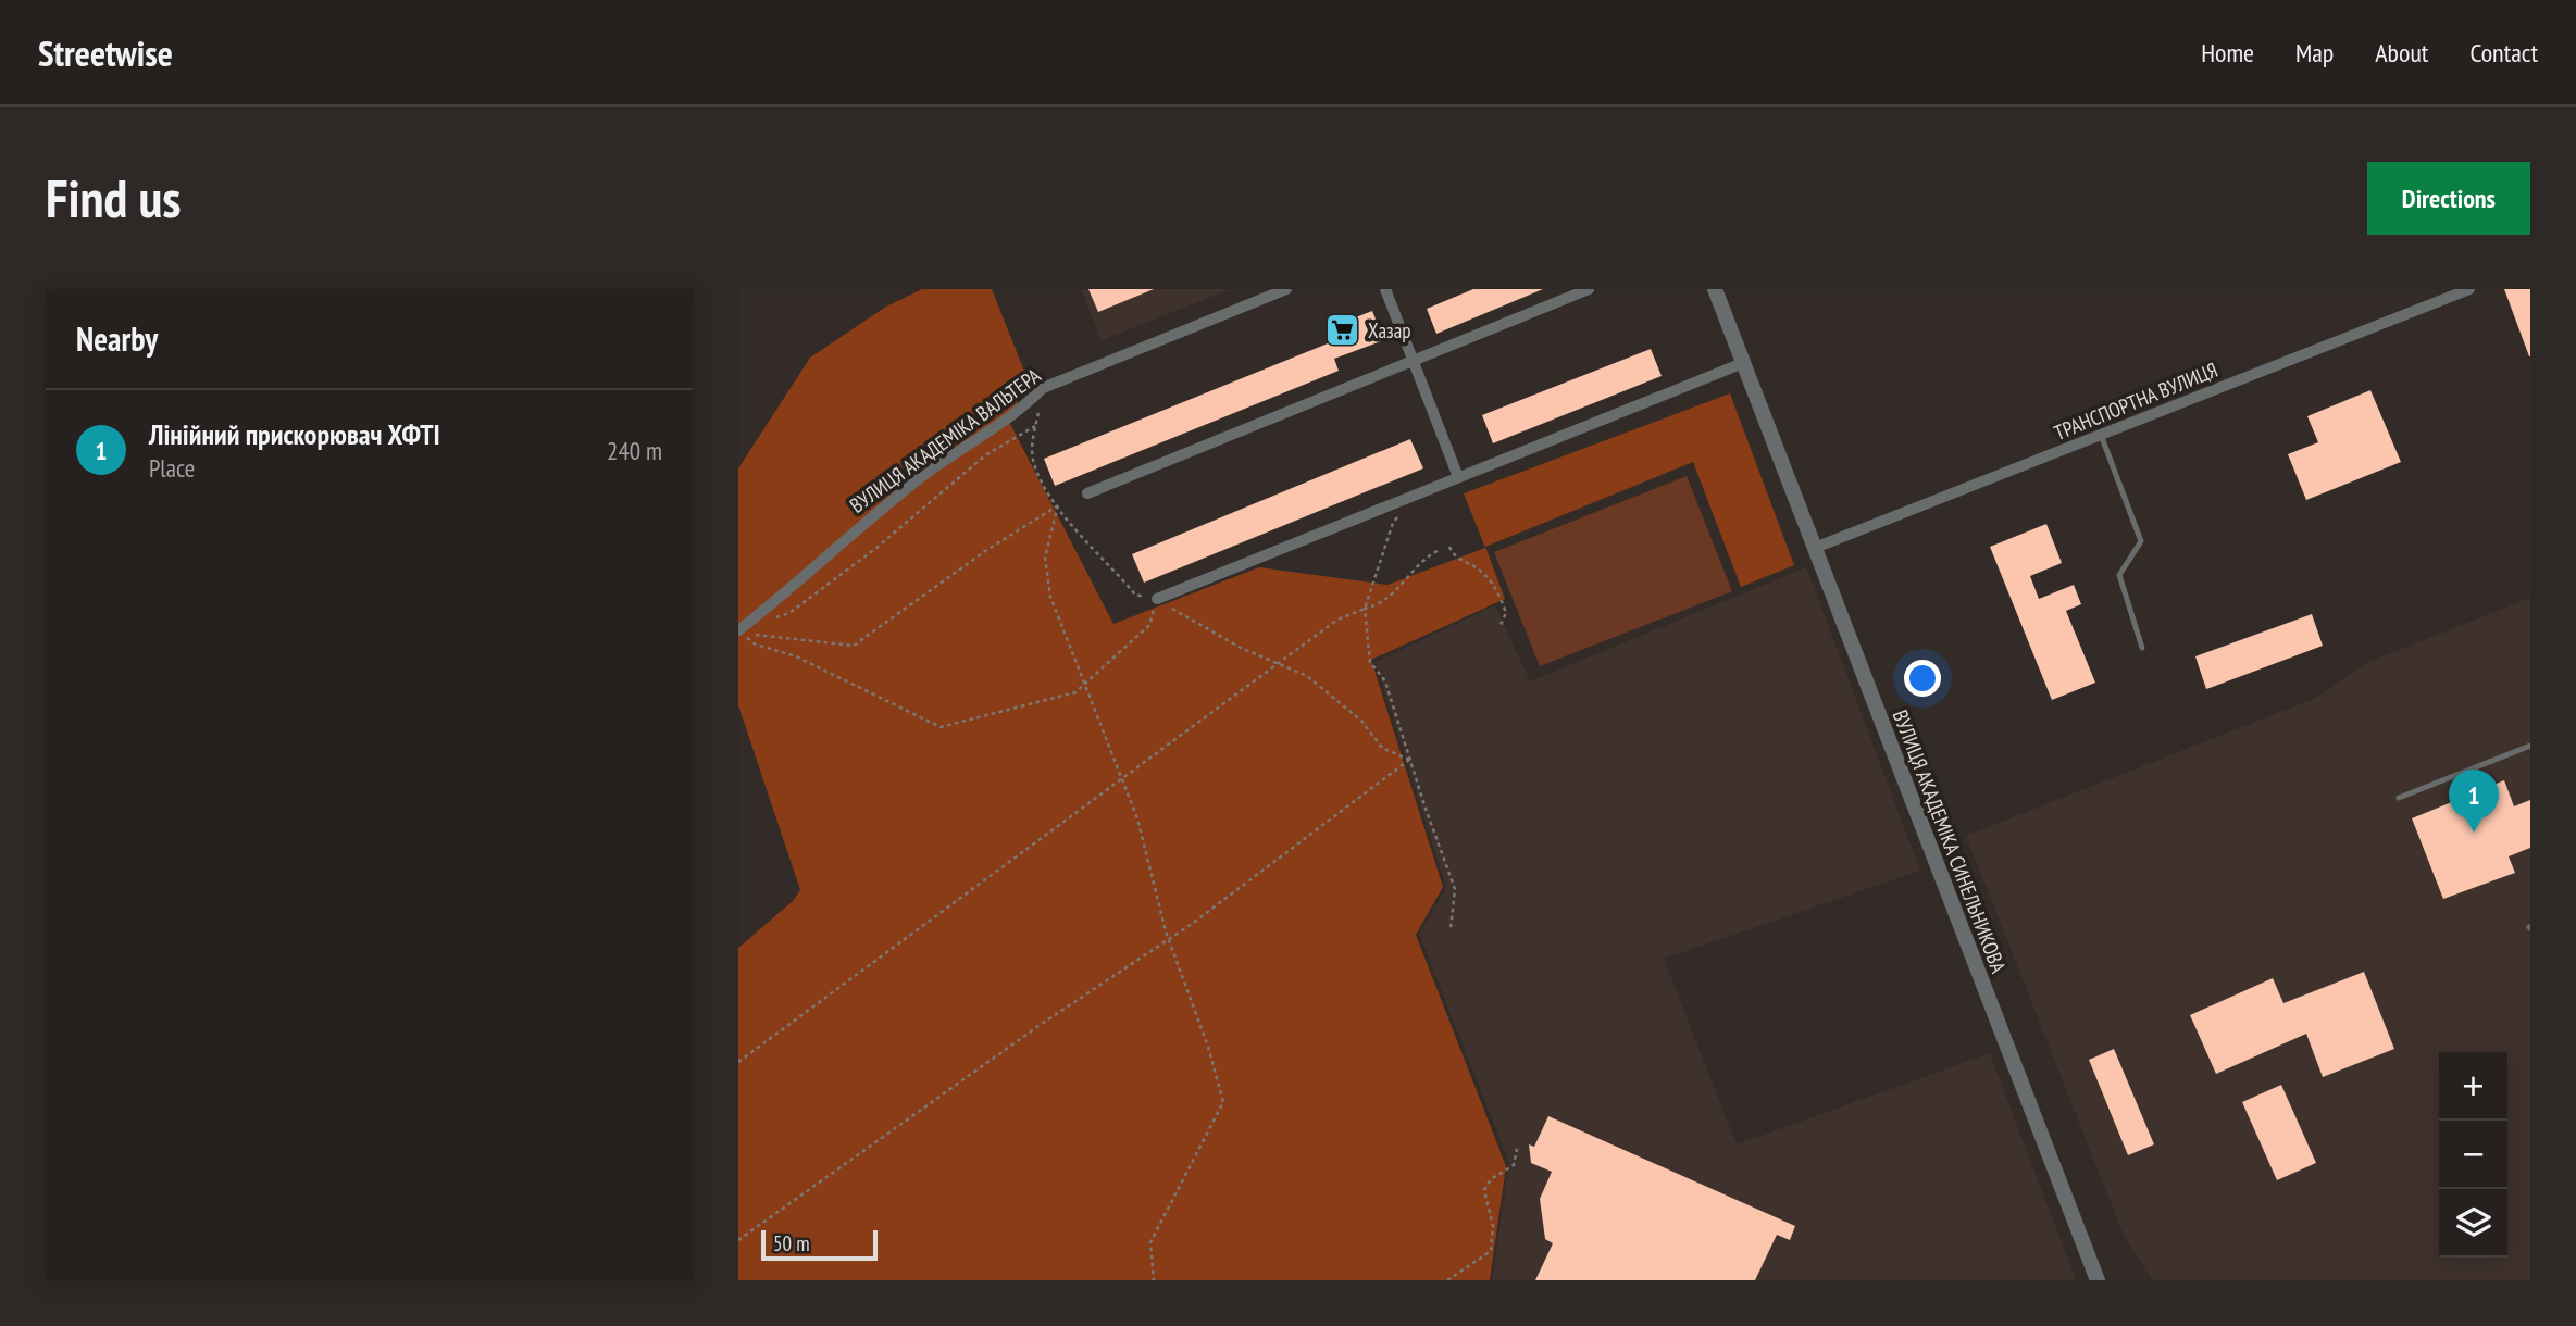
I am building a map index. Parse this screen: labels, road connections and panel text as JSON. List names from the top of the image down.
{
  "streets": {
    "street": ["ТРАНСПОРТНА ВУЛИЦЯ", "ВУЛИЦЯ АКАДЕМІКА ВАЛЬТЕРА", "ВУЛИЦЯ АКАДЕМІКА СИНЕЛЬНИКОВА"]
  },
  "crossings": [
    ["ТРАНСПОРТНА ВУЛИЦЯ", "ВУЛИЦЯ АКАДЕМІКА СИНЕЛЬНИКОВА"]
  ],
  "places": {
    "supermarket": ["Хазар"]
  },
  "scale_bar": "50 m",
  "page": {
    "header": "Streetwise",
    "nav": [
      "Home",
      "Map",
      "About",
      "Contact"
    ],
    "buttons": "Directions",
    "title": "Find us",
    "heading": "Nearby",
    "list": [
      {
        "mark": "1",
        "name": "Лінійний прискорювач ХФТІ",
        "note": "Place",
        "value": "240 m"
      }
    ],
    "pins": "1",
    "map_buttons": ["+", "−"],
    "scale": "50 m"
  }
}
